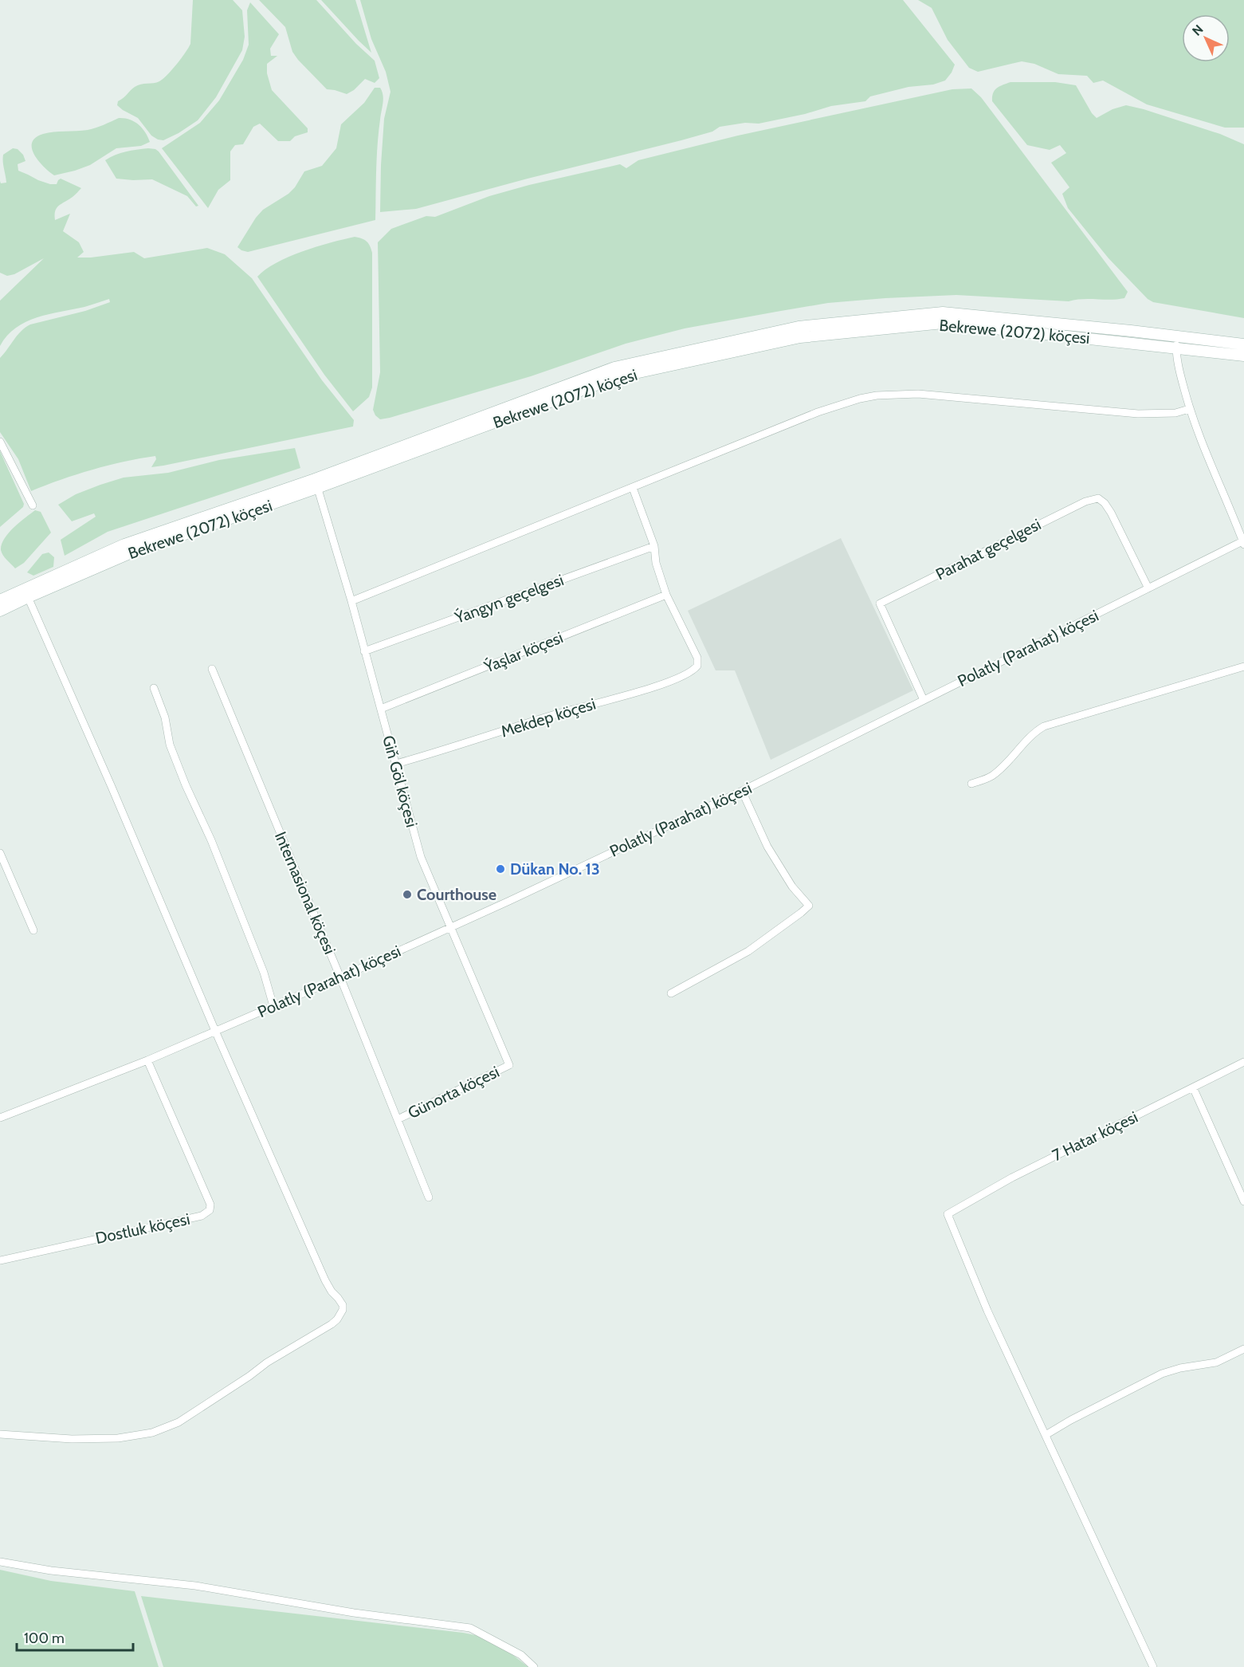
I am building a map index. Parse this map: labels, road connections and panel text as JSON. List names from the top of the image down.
{
  "streets": {
    "main road": ["Bekrewe (2072) köçesi"],
    "street": [
      "Parahat geçelgesi",
      "Ýangyn geçelgesi",
      "Polatly (Parahat) köçesi",
      "Ýaşlar köçesi",
      "Mekdep köçesi",
      "Giň Göl köçesi",
      "Internasional köçesi",
      "Günorta köçesi",
      "7 Hatar köçesi",
      "Dostluk köçesi"
    ]
  },
  "crossings": [
    ["Bekrewe (2072) köçesi", "Giň Göl köçesi"],
    ["Parahat geçelgesi", "Polatly (Parahat) köçesi"],
    ["Ýangyn geçelgesi", "Giň Göl köçesi"],
    ["Polatly (Parahat) köçesi", "Giň Göl köçesi"],
    ["Polatly (Parahat) köçesi", "Internasional köçesi"],
    ["Polatly (Parahat) köçesi", "Dostluk köçesi"],
    ["Ýaşlar köçesi", "Mekdep köçesi"],
    ["Ýaşlar köçesi", "Giň Göl köçesi"],
    ["Mekdep köçesi", "Giň Göl köçesi"],
    ["Giň Göl köçesi", "Günorta köçesi"],
    ["Internasional köçesi", "Günorta köçesi"]
  ],
  "places": ["Dükan No. 13", "Courthouse"],
  "scale_bar": "100 m",
  "north": "top left"
}
